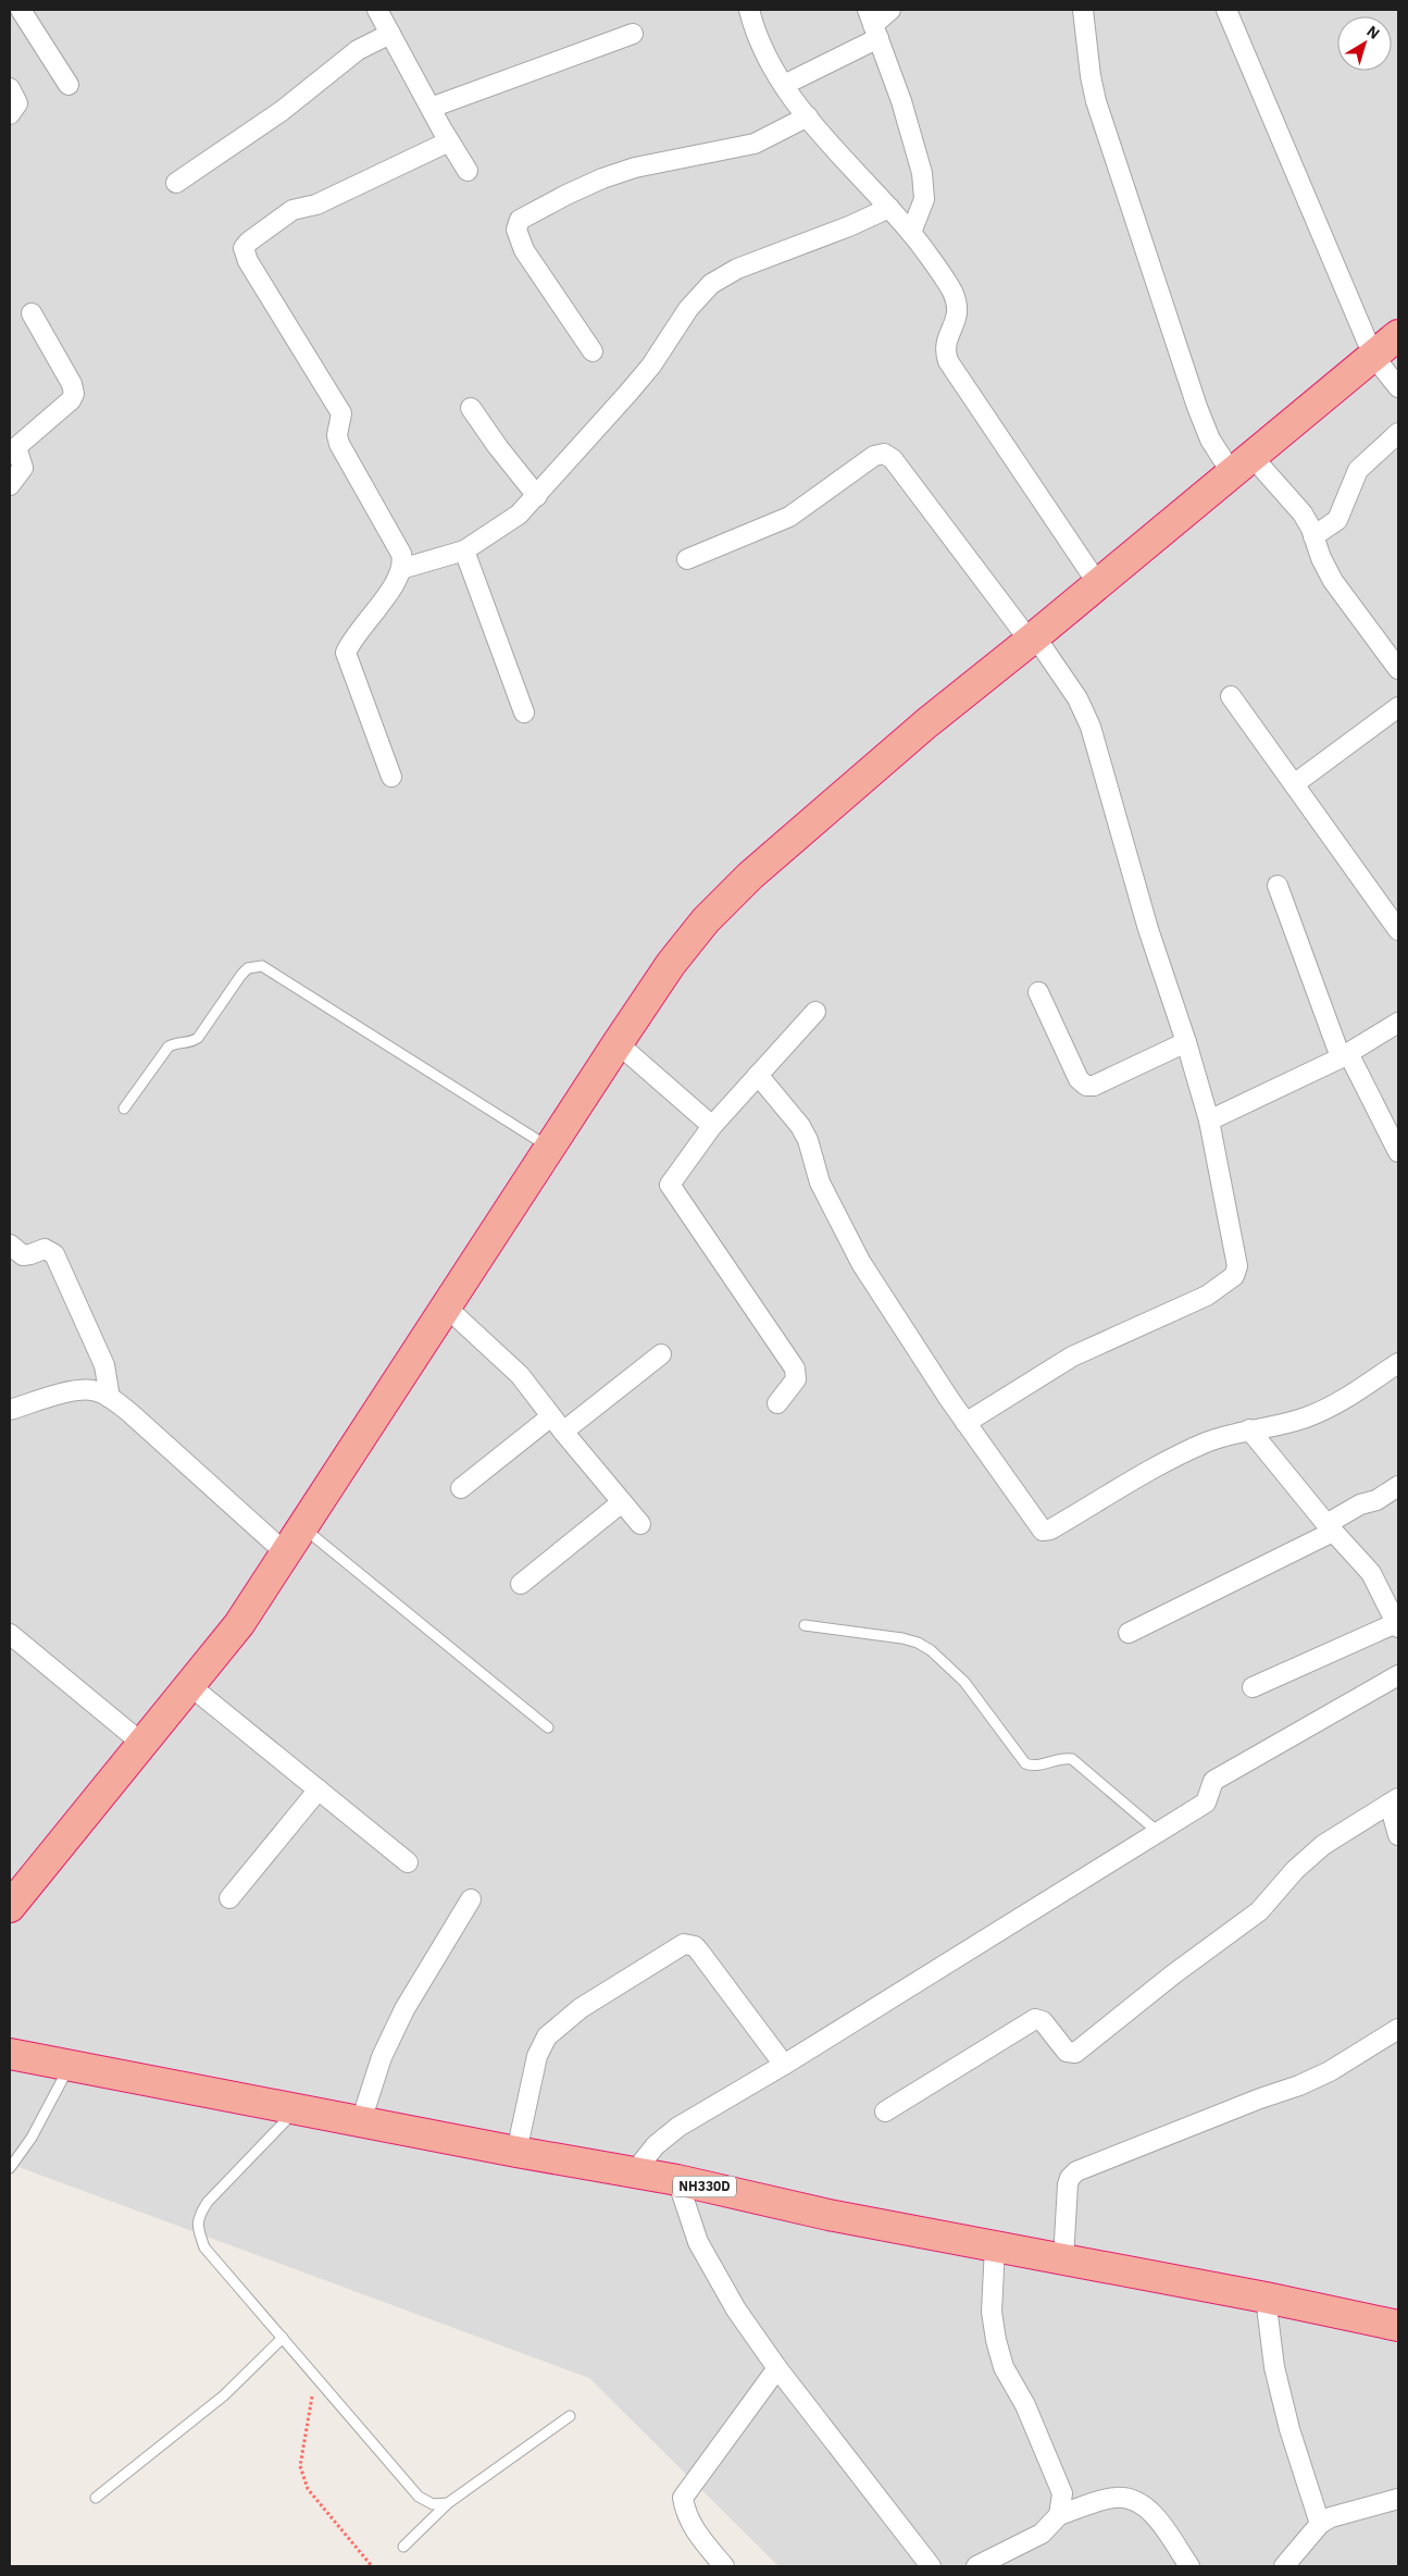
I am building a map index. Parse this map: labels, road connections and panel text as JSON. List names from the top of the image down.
{
  "streets": {
    "highway": ["NH330D"]
  },
  "north": "top right"
}
